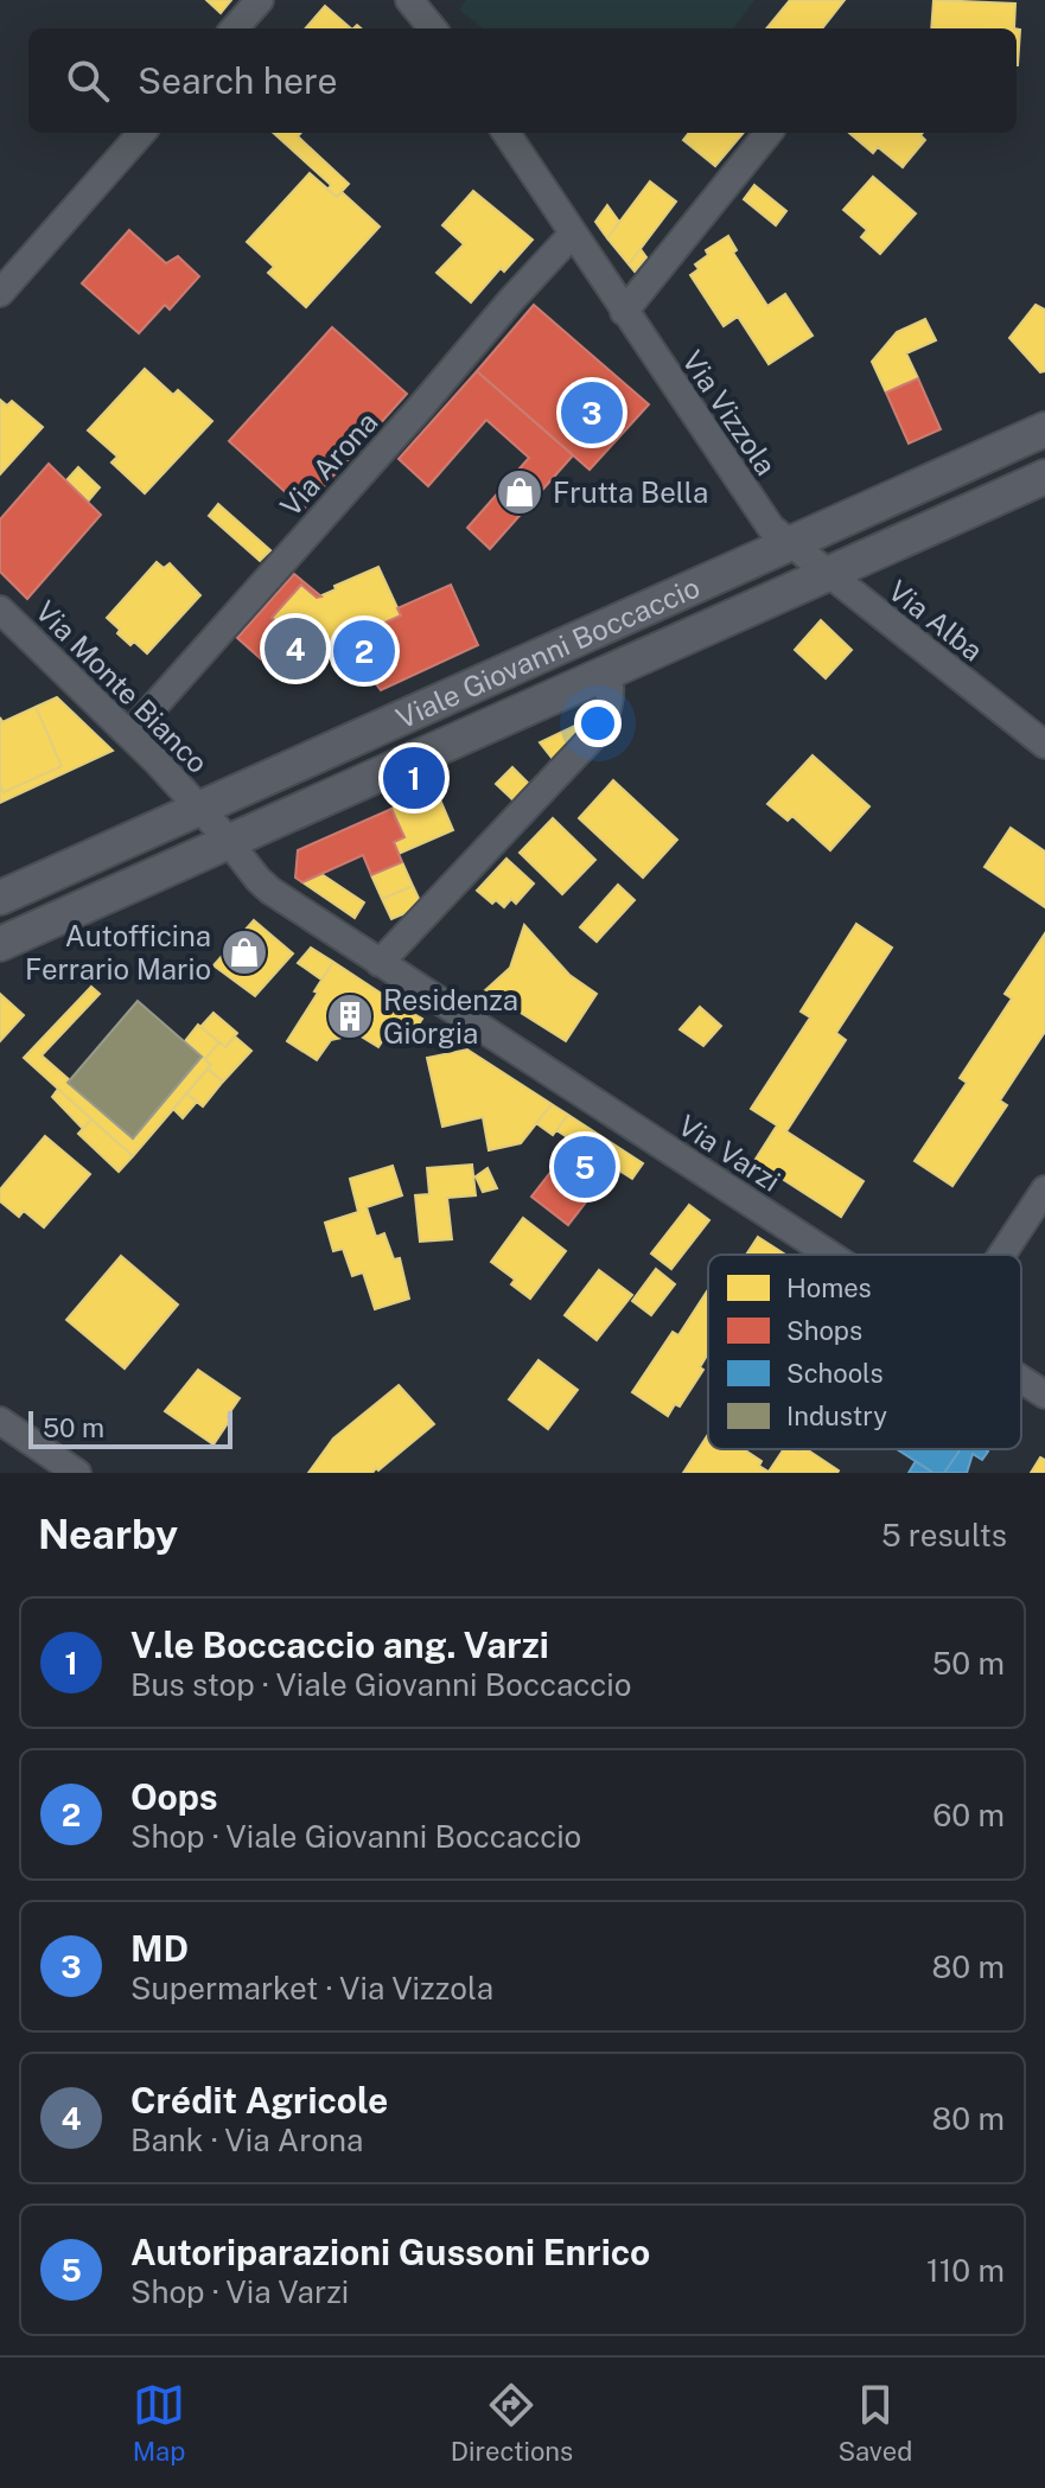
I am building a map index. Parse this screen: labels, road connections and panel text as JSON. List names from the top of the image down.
{
  "streets": {
    "street": [
      "Via Vizzola",
      "Via Arona",
      "Via Alba",
      "Viale Giovanni Boccaccio",
      "Via Monte Bianco",
      "Via Varzi"
    ]
  },
  "crossings": [
    ["Via Vizzola", "Via Arona"],
    ["Via Vizzola", "Via Alba"],
    ["Via Vizzola", "Viale Giovanni Boccaccio"],
    ["Via Arona", "Via Monte Bianco"],
    ["Via Alba", "Viale Giovanni Boccaccio"],
    ["Viale Giovanni Boccaccio", "Via Monte Bianco"],
    ["Viale Giovanni Boccaccio", "Via Varzi"],
    ["Via Monte Bianco", "Via Varzi"]
  ],
  "places": {
    "shop": ["Frutta Bella", "Autofficina Ferrario Mario"],
    "building": ["Residenza Giorgia"]
  },
  "legend": [
    "Homes",
    "Shops",
    "Schools",
    "Industry"
  ],
  "scale_bar": "50 m",
  "page": {
    "search": "Search here",
    "pins": [
      "3",
      "4",
      "2",
      "1",
      "5"
    ],
    "scale": "50 m",
    "heading": ["Nearby", "5 results"],
    "list": [
      {
        "mark": "1",
        "name": "V.le Boccaccio ang. Varzi",
        "note": "Bus stop · Viale Giovanni Boccaccio",
        "value": "50 m"
      },
      {
        "mark": "2",
        "name": "Oops",
        "note": "Shop · Viale Giovanni Boccaccio",
        "value": "60 m"
      },
      {
        "mark": "3",
        "name": "MD",
        "note": "Supermarket · Via Vizzola",
        "value": "80 m"
      },
      {
        "mark": "4",
        "name": "Crédit Agricole",
        "note": "Bank · Via Arona",
        "value": "80 m"
      },
      {
        "mark": "5",
        "name": "Autoriparazioni Gussoni Enrico",
        "note": "Shop · Via Varzi",
        "value": "110 m"
      }
    ],
    "nav": ["Map", "Directions", "Saved"]
  }
}
